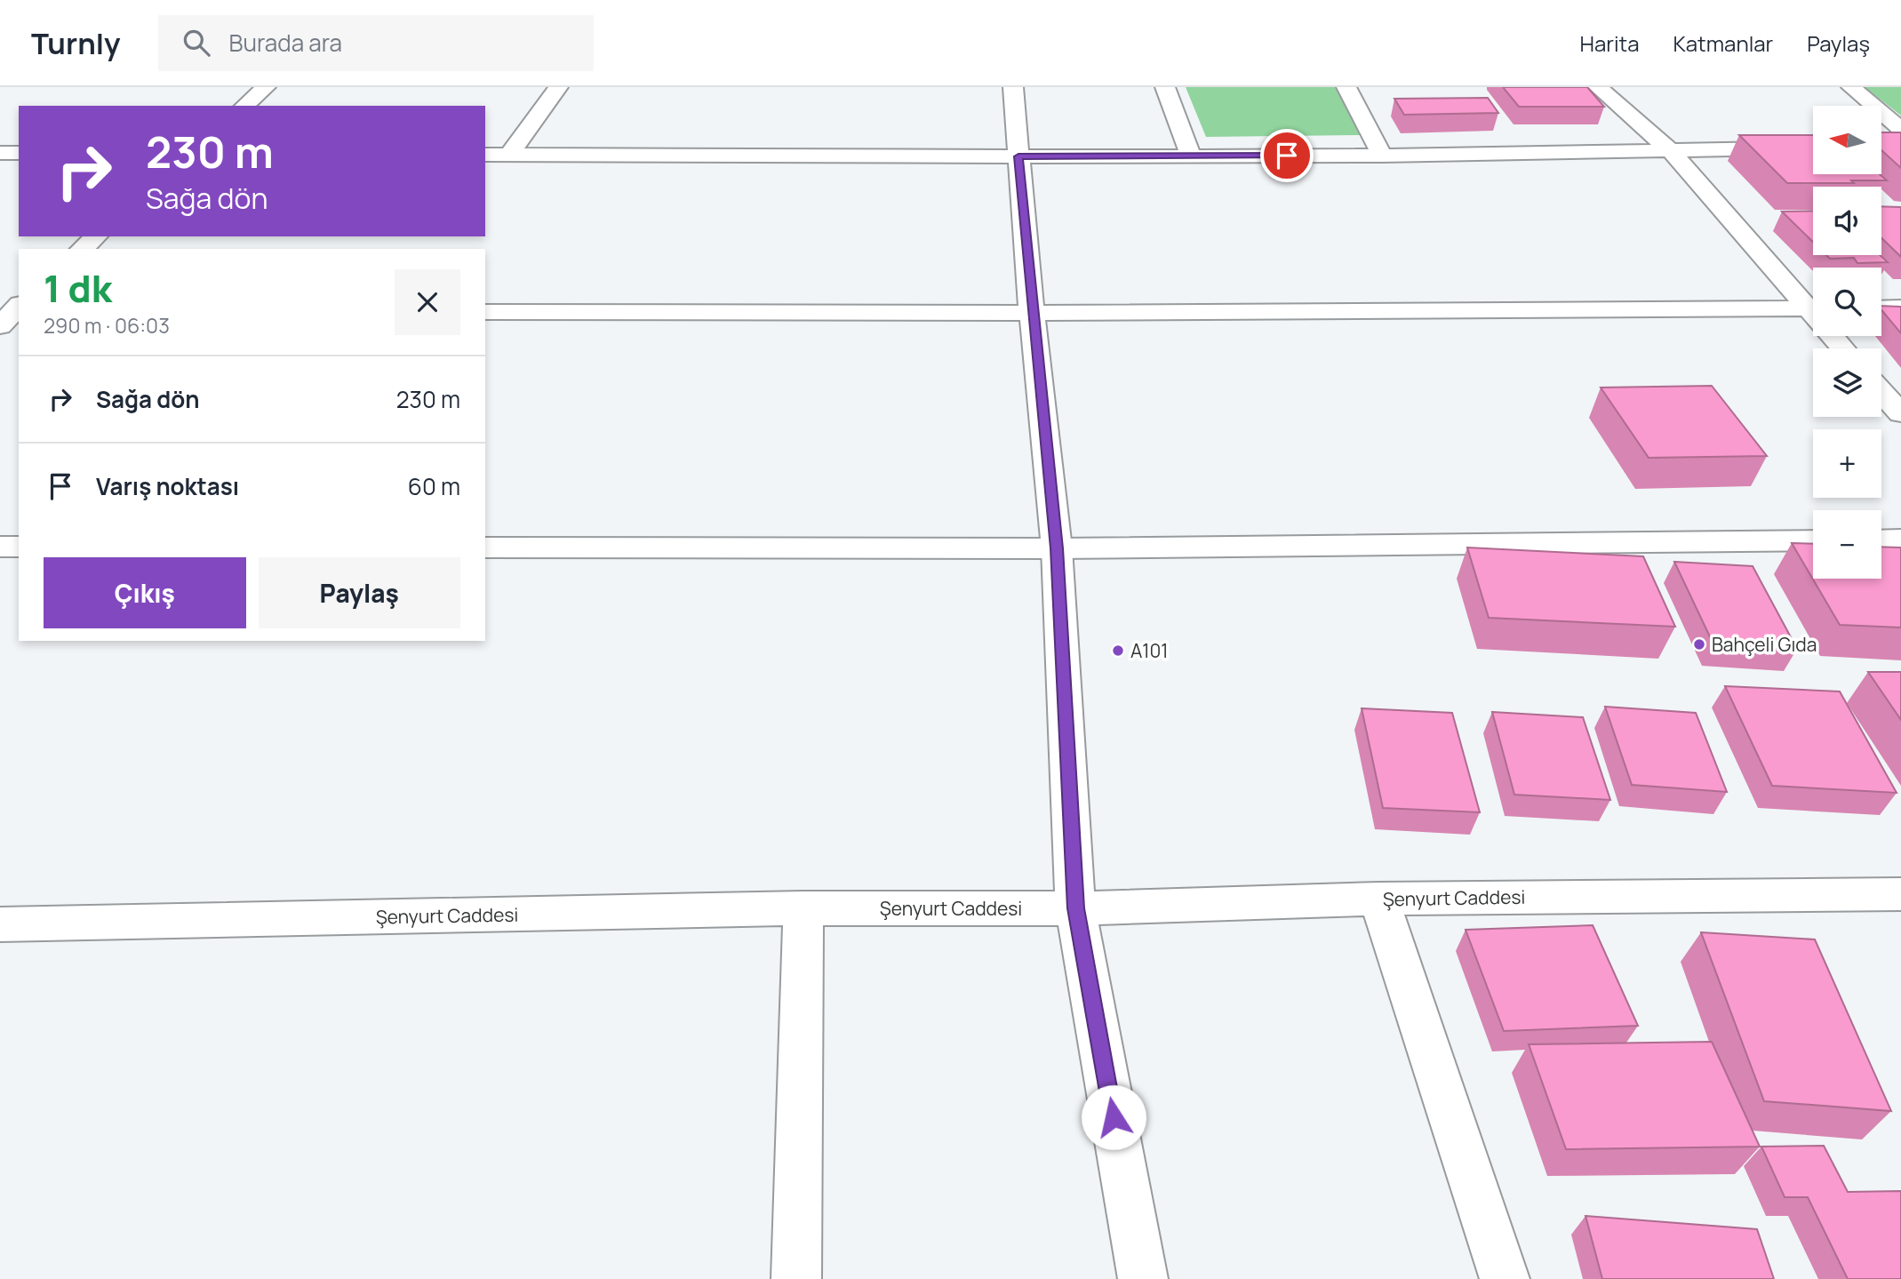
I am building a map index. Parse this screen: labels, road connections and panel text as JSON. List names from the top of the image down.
{
  "streets": {
    "street": ["Şenyurt Caddesi"]
  },
  "places": ["Bahçeli Gıda", "A101"],
  "north": "left",
  "page": {
    "header": "Turnly",
    "search": "Burada ara",
    "nav": ["Harita", "Katmanlar", "Paylaş"],
    "map_buttons": ["+", "−"],
    "turn": ["230 m", "Sağa dön"],
    "heading": ["1 dk", "290 m · 06:03"],
    "list": [
      {
        "name": "Sağa dön",
        "value": "230 m"
      },
      {
        "name": "Varış noktası",
        "value": "60 m"
      }
    ],
    "buttons": ["Çıkış", "Paylaş"]
  }
}
